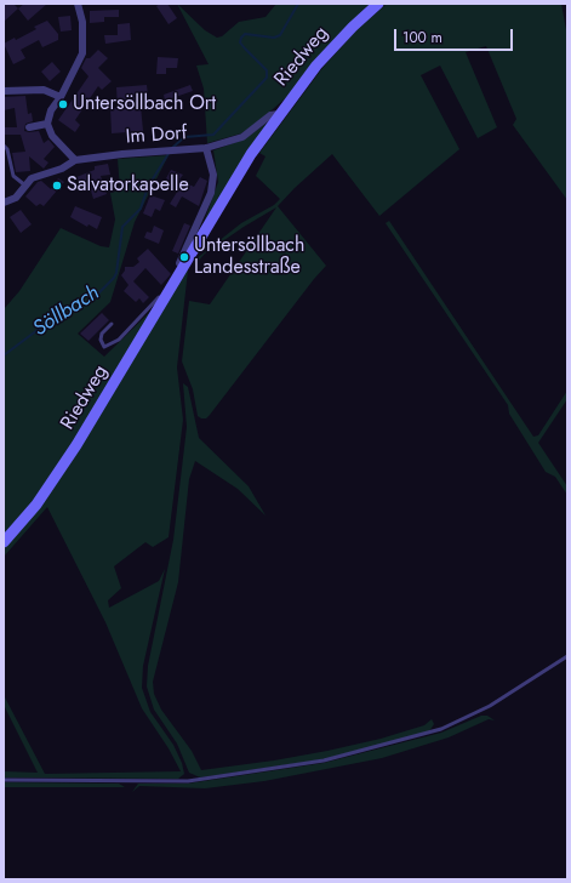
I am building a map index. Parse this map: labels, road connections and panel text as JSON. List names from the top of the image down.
{
  "streets": {
    "main road": ["Riedweg"],
    "street": ["Im Dorf"]
  },
  "crossings": [
    ["Riedweg", "Im Dorf"]
  ],
  "water": ["Söllbach"],
  "places": ["Untersöllbach Ort", "Salvatorkapelle", "Untersöllbach Landesstraße"],
  "scale_bar": "100 m"
}
